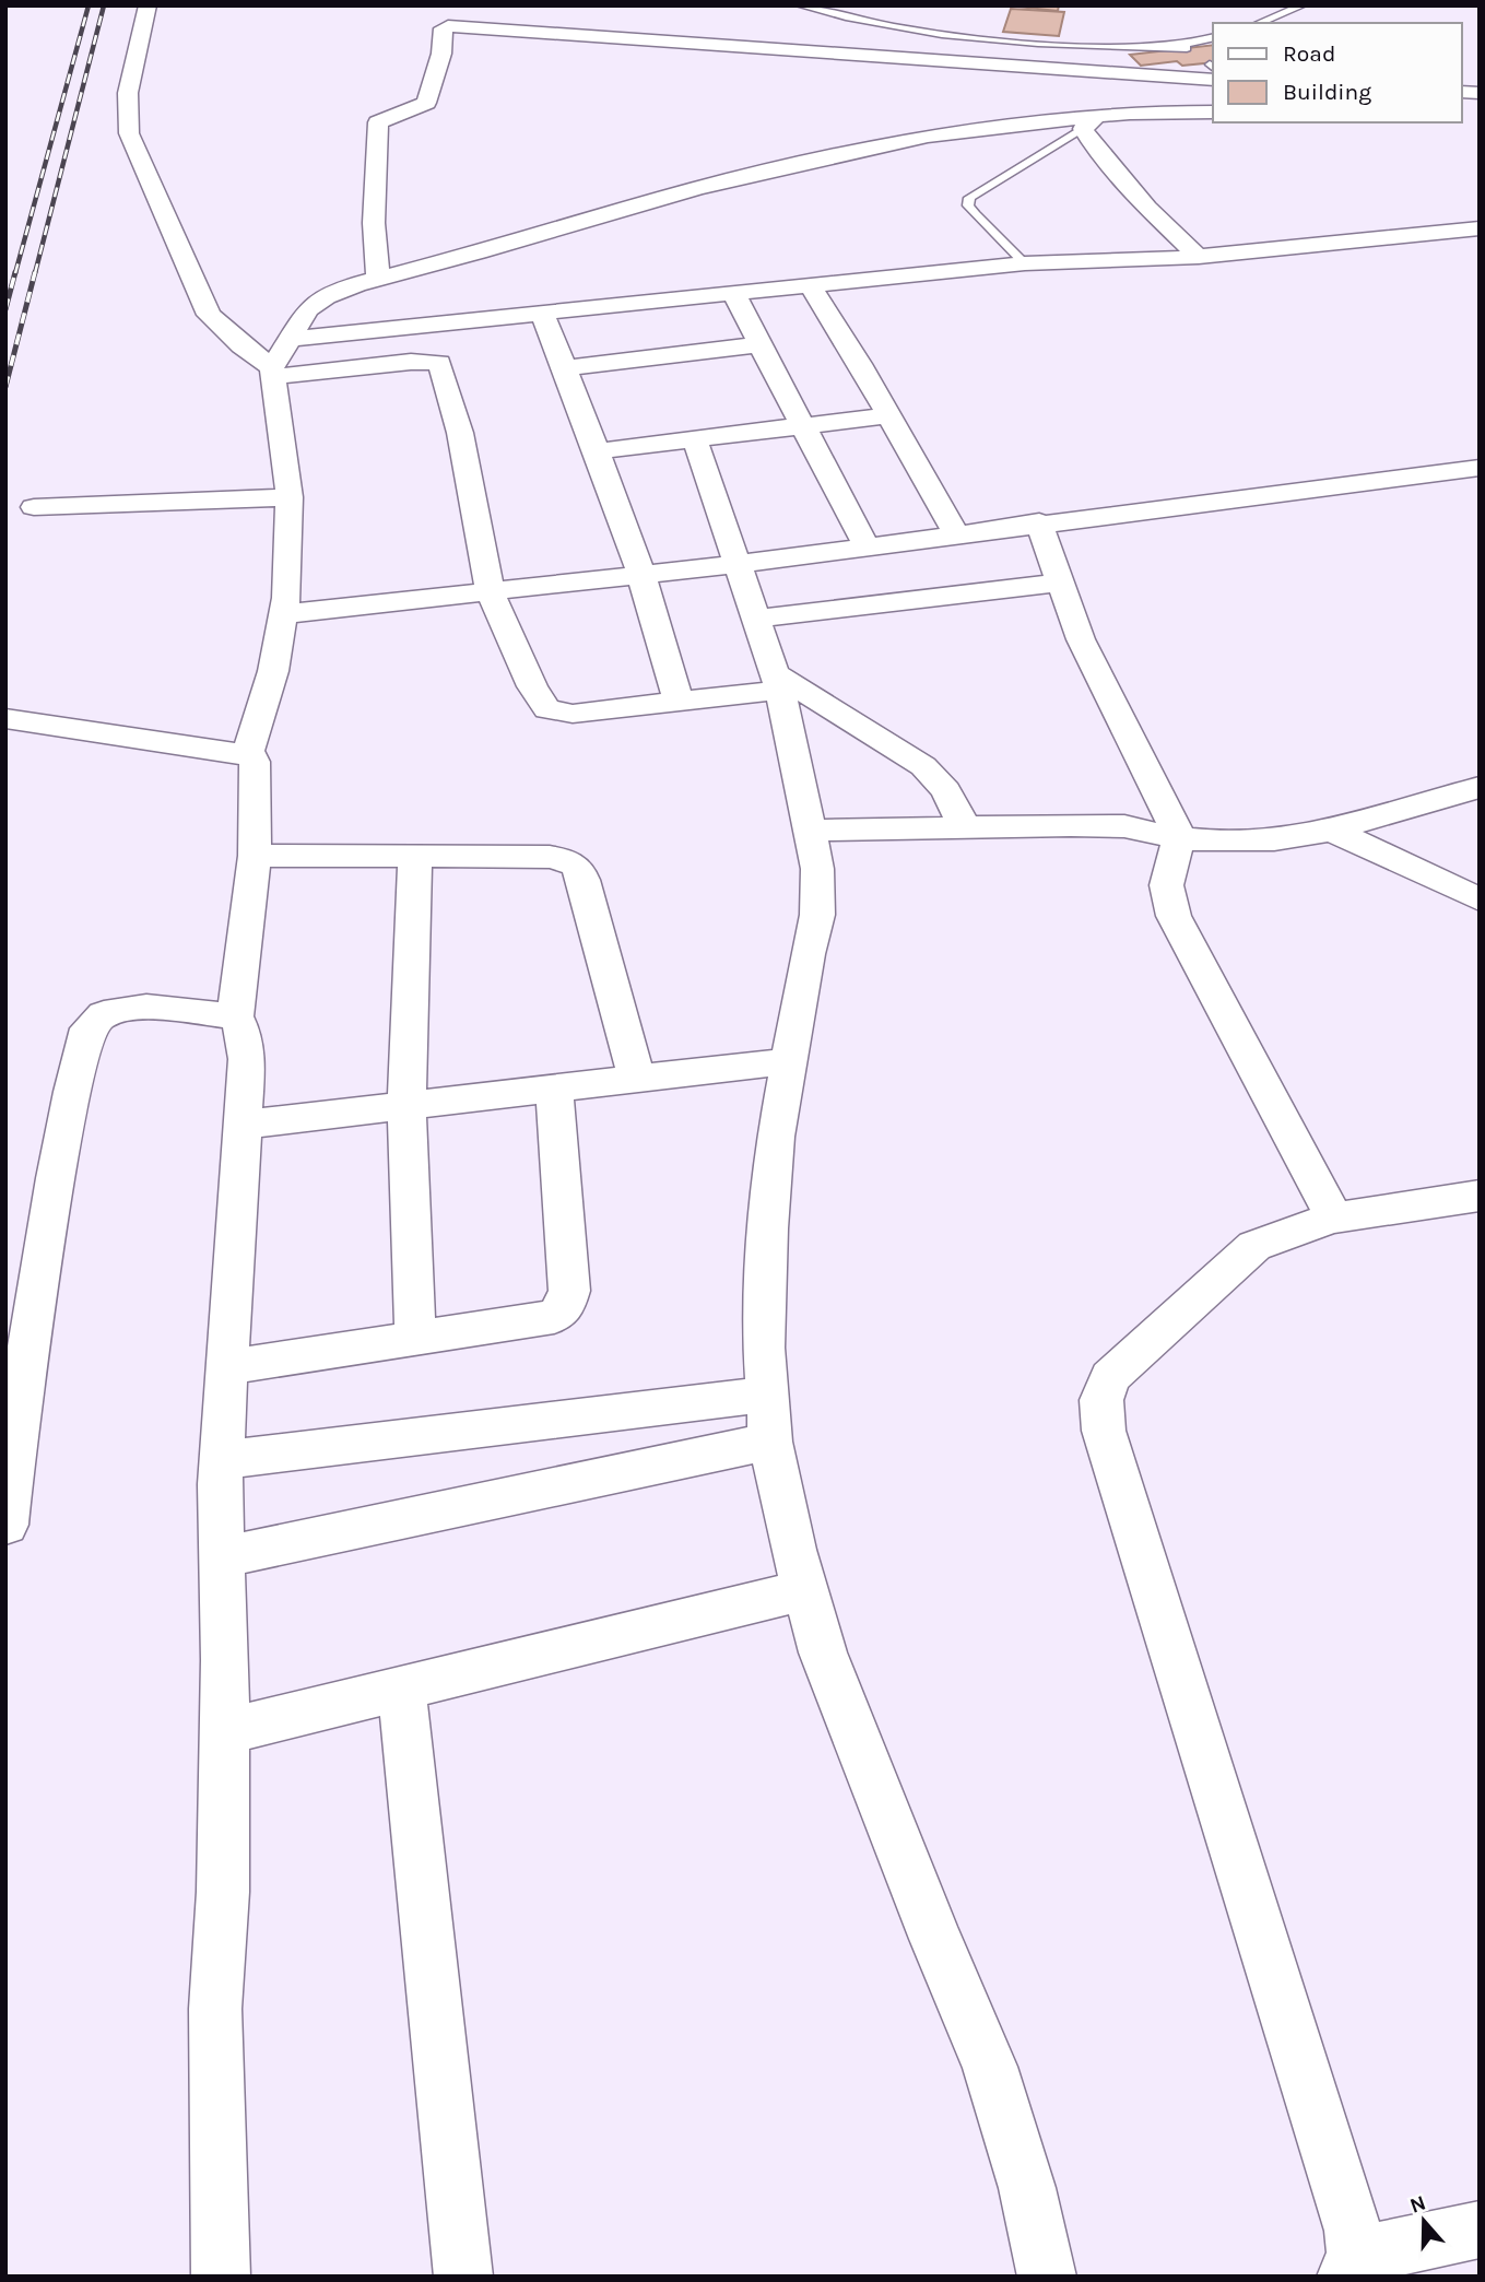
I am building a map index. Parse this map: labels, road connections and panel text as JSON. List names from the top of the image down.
{
  "legend": ["Road", "Building"],
  "north": "top"
}
